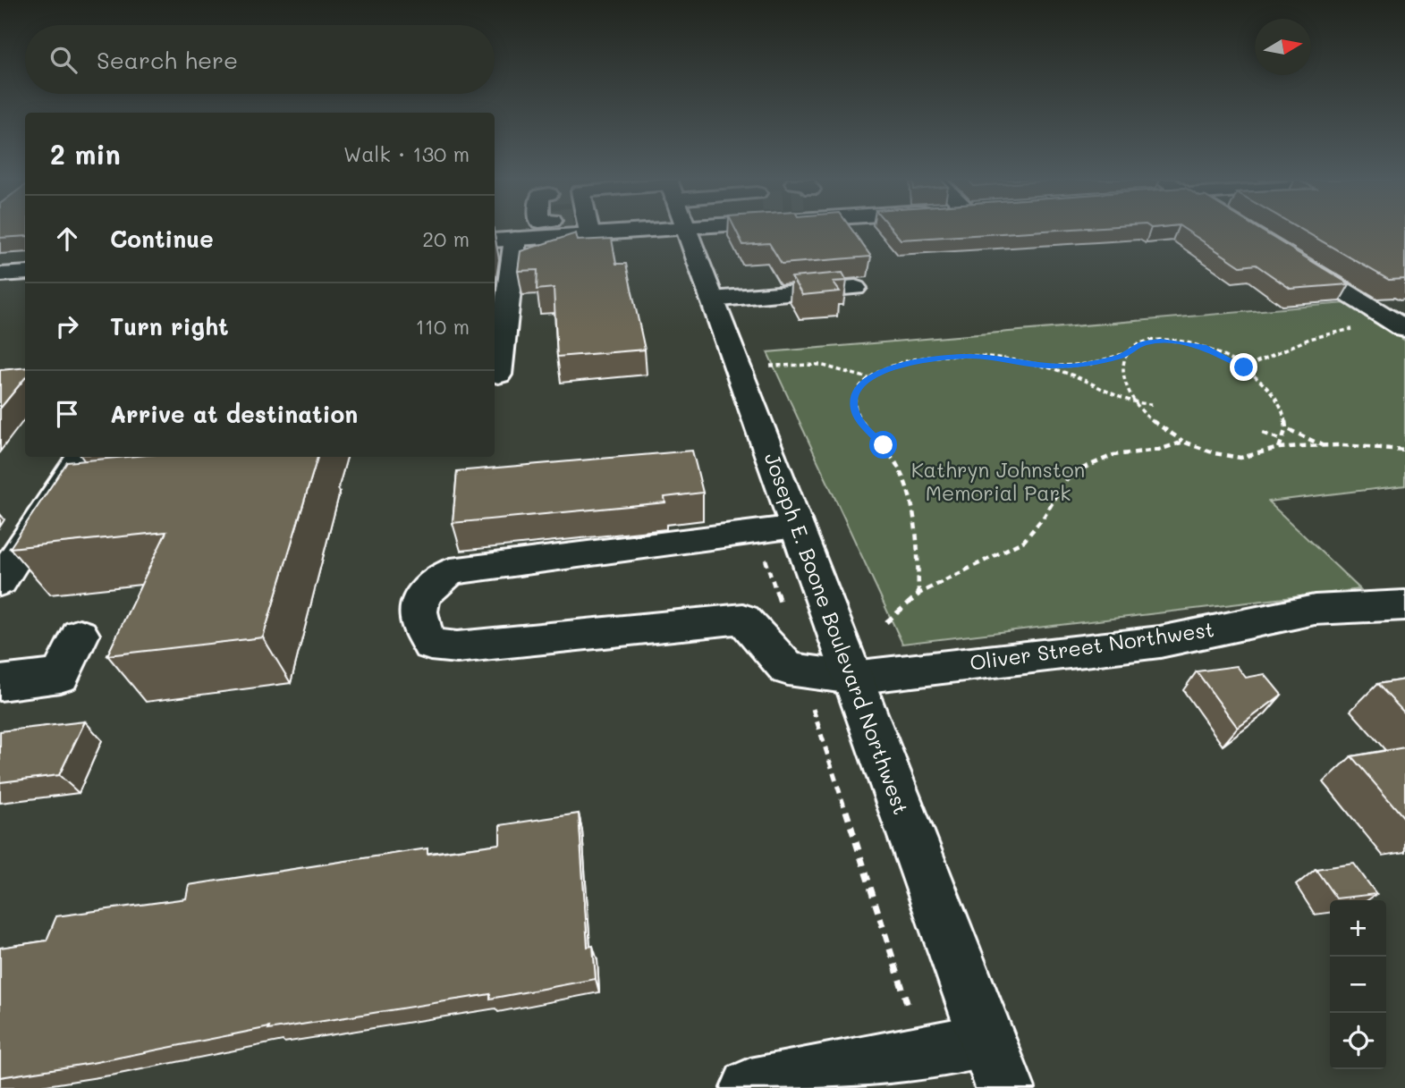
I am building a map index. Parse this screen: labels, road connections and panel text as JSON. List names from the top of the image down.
{
  "streets": {
    "main road": ["Joseph E. Boone Boulevard Northwest", "Oliver Street Northwest"]
  },
  "crossings": [
    ["Joseph E. Boone Boulevard Northwest", "Oliver Street Northwest"]
  ],
  "parks": ["Kathryn Johnston Memorial Park"],
  "north": "right",
  "page": {
    "search": "Search here",
    "heading": ["2 min", "Walk · 130 m"],
    "list": [
      ["Continue", "20 m"],
      ["Turn right", "110 m"],
      "Arrive at destination"
    ],
    "map_buttons": ["+", "−"]
  }
}
